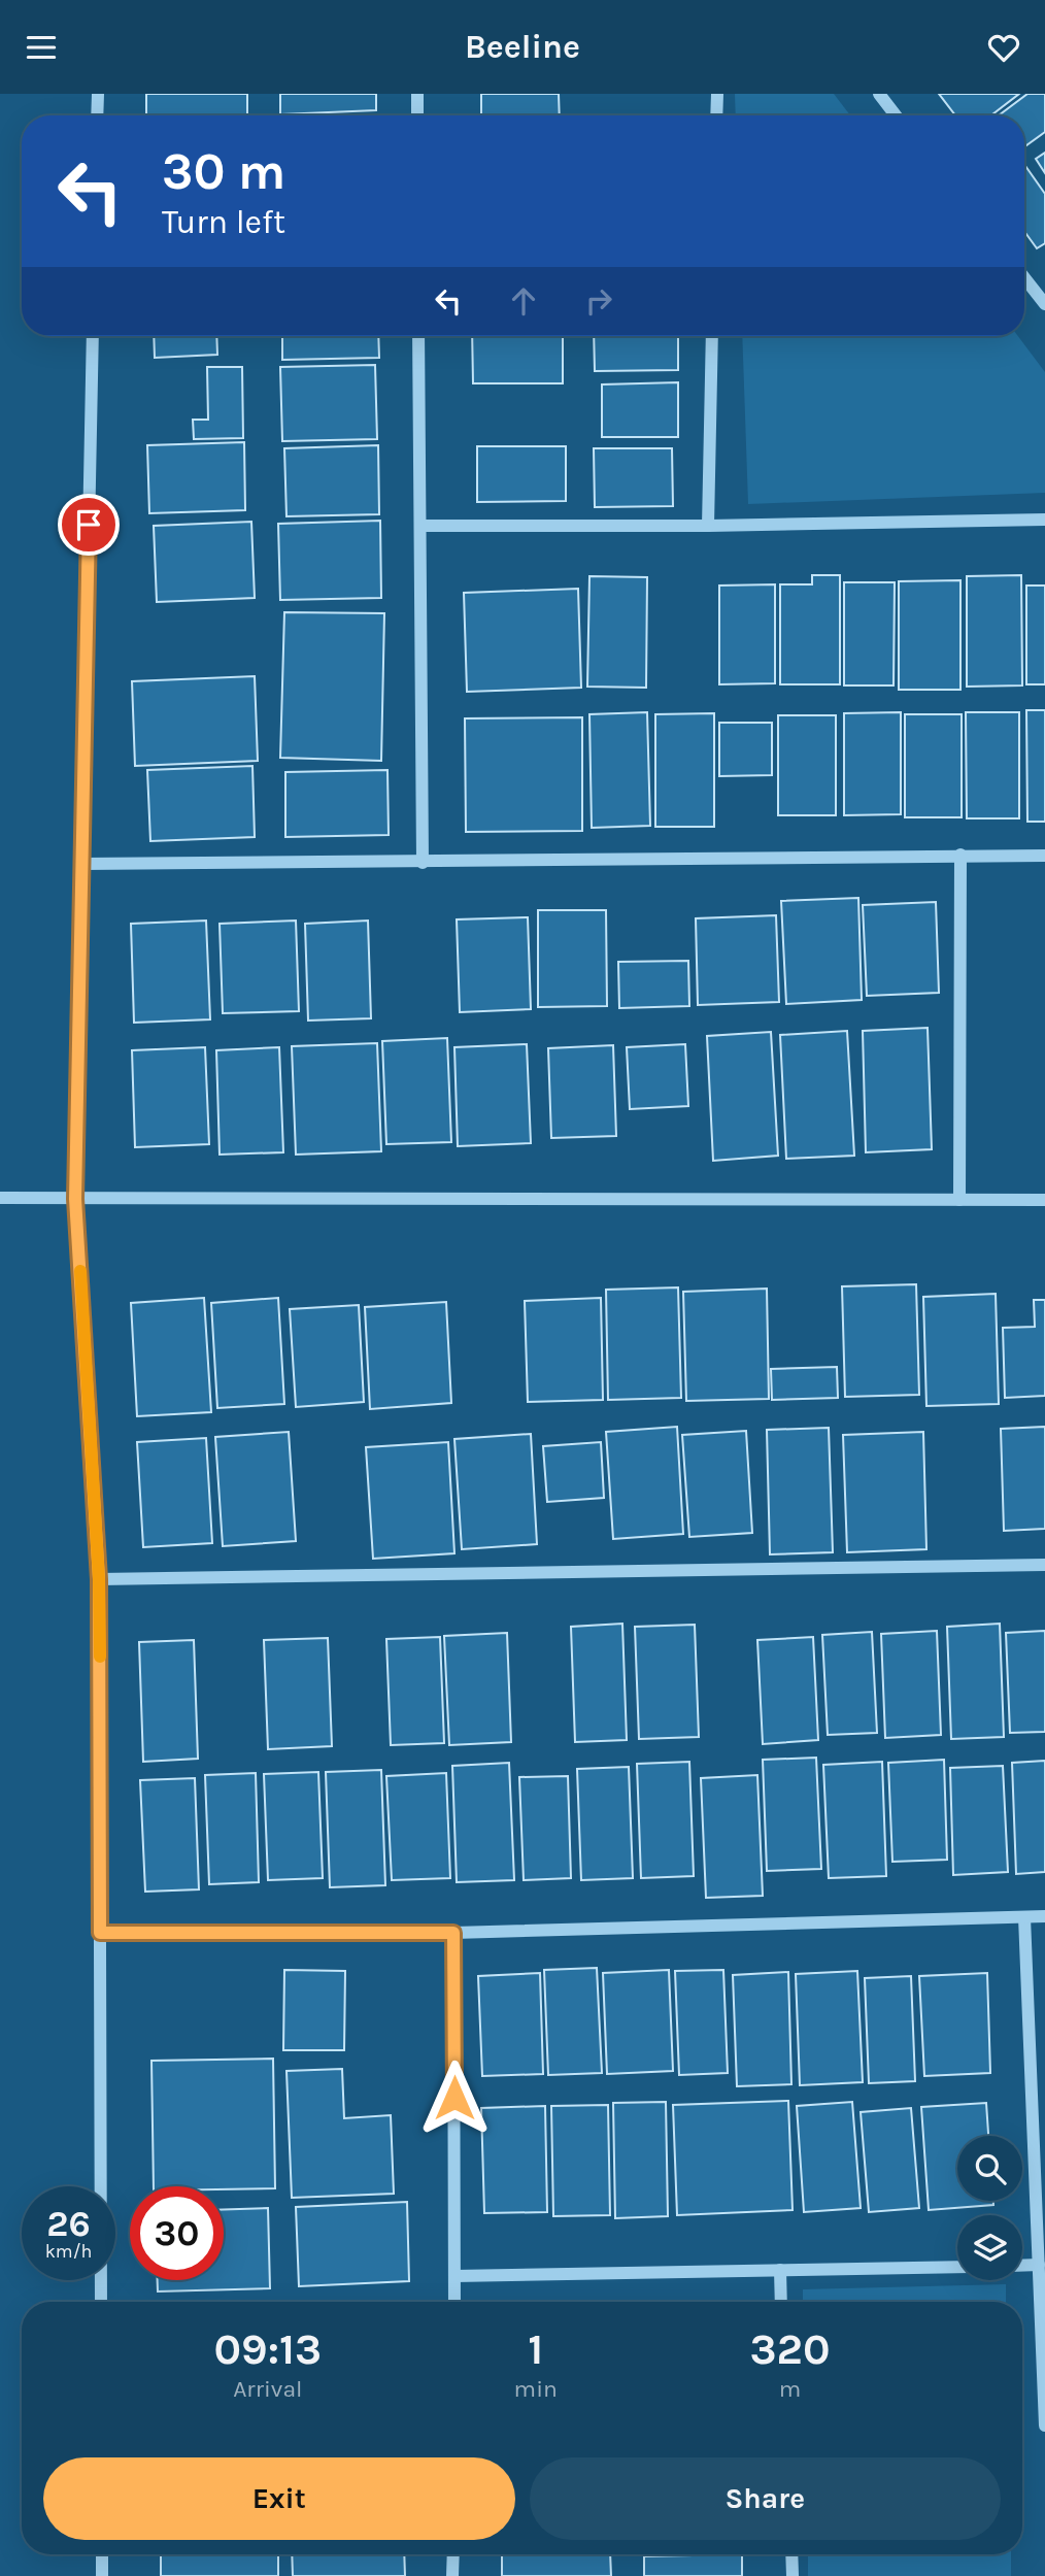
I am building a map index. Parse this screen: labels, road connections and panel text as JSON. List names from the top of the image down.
{
  "page": {
    "header": "Beeline",
    "turn": ["30 m", "Turn left"],
    "speed": "26 km/h",
    "limit": "30",
    "eta": [
      "09:13",
      "Arrival",
      "1",
      "min",
      "320",
      "m"
    ],
    "buttons": ["Exit", "Share"]
  }
}
